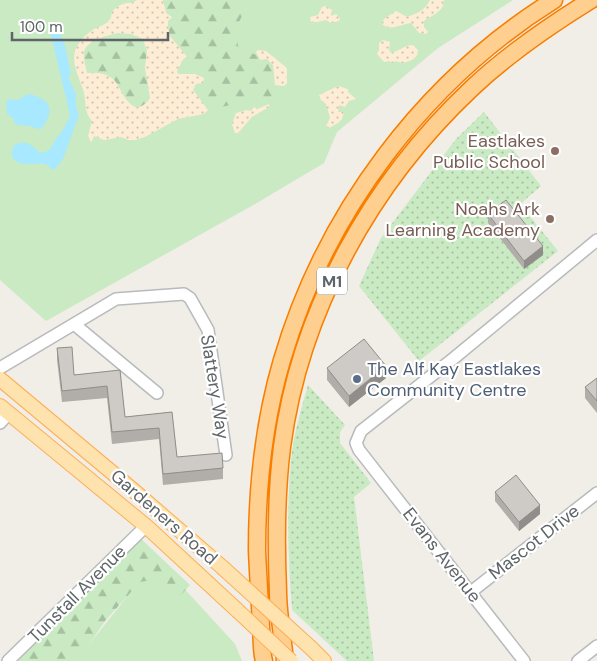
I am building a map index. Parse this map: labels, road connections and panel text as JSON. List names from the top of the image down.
{
  "streets": {
    "highway": ["M1"],
    "main road": ["Gardeners Road"],
    "street": [
      "Slattery Way",
      "Mascot Drive",
      "Evans Avenue",
      "Tunstall Avenue"
    ]
  },
  "crossings": [
    ["Gardeners Road", "Tunstall Avenue"],
    ["Mascot Drive", "Evans Avenue"]
  ],
  "places": ["Eastlakes Public School", "Noahs Ark Learning Academy", "The Alf Kay Eastlakes Community Centre"],
  "scale_bar": "100 m"
}
